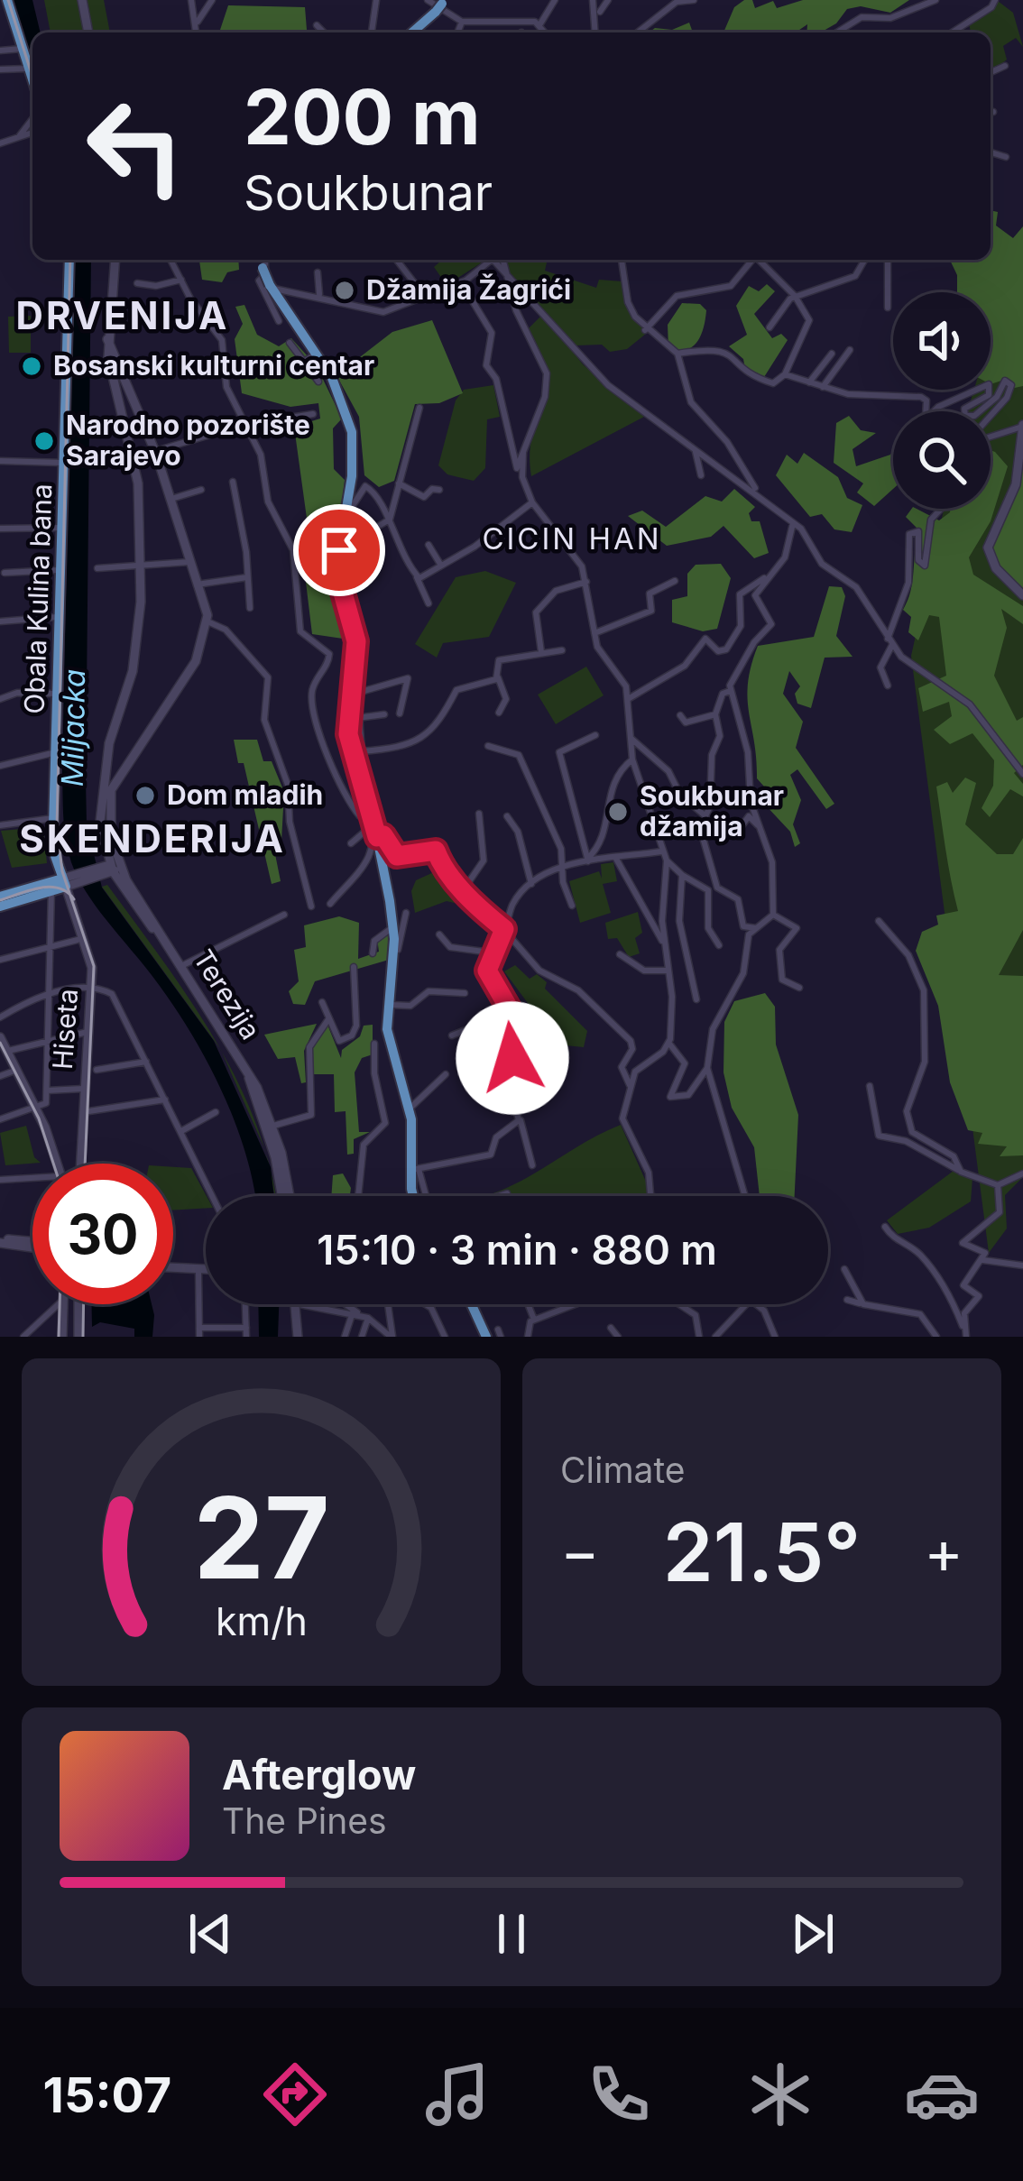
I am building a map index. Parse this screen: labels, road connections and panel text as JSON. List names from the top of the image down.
{
  "streets": {
    "main road": ["Obala Kulina bana", "Terezija", "Hiseta"]
  },
  "crossings": [
    ["Obala Kulina bana", "Hiseta"]
  ],
  "districts": ["DRVENIJA", "CICIN HAN", "SKENDERIJA"],
  "water": ["Miljacka"],
  "places": [
    "Džamija Žagrići",
    "Bosanski kulturni centar",
    "Narodno pozorište Sarajevo",
    "Dom mladih",
    "Soukbunar džamija"
  ],
  "page": {
    "turn": ["200 m", "Soukbunar"],
    "limit": "30",
    "trip": "15:10 · 3 min · 880 m",
    "tile": "Climate",
    "heat": ["−", "21.5°", "+"],
    "song": ["Afterglow", "The Pines"],
    "tabs": "15:07",
    "gauge": ["27", "km/h"]
  }
}
